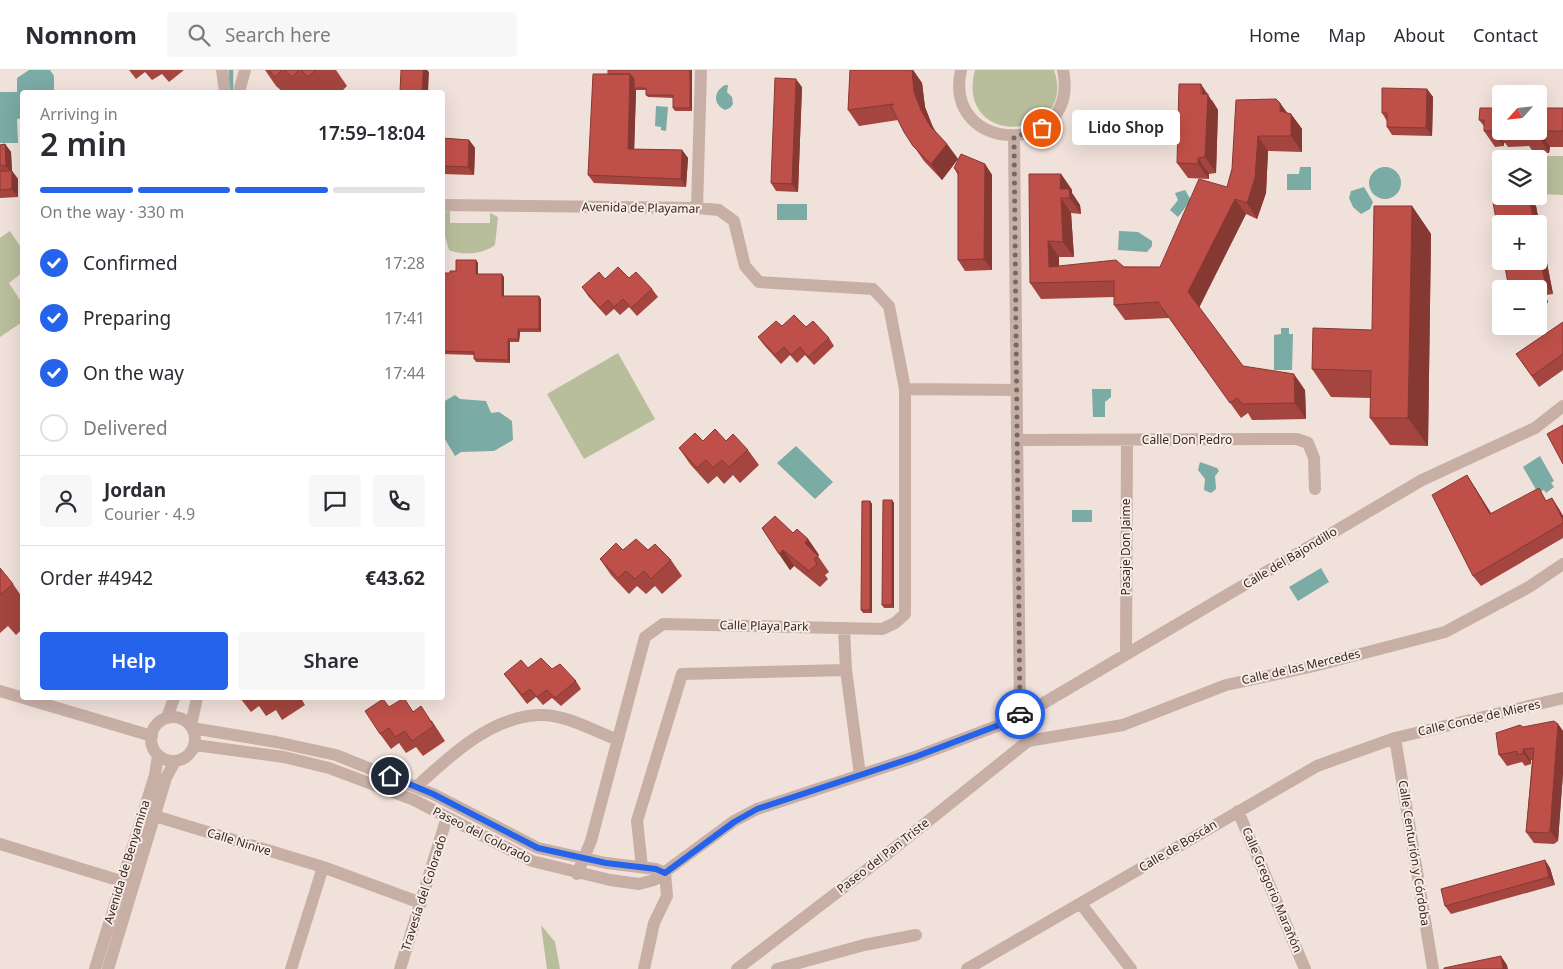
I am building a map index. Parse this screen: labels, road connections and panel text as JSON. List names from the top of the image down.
{
  "streets": {
    "street": [
      "Avenida de Playamar",
      "Calle Don Pedro",
      "Pasaje Don Jaime",
      "Calle del Bajondillo",
      "Calle Playa Park",
      "Calle de las Mercedes",
      "Calle Conde de Mieres",
      "Paseo del Colorado",
      "Calle Ninive",
      "Calle de Boscán",
      "Calle Centurión y Córdoba",
      "Paseo del Pan Triste",
      "Avenida de Benyamina",
      "Calle Gregorio Marañón",
      "Travesía del Colorado"
    ]
  },
  "crossings": [
    ["Avenida de Playamar", "Calle Playa Park"],
    ["Calle Don Pedro", "Pasaje Don Jaime"],
    ["Pasaje Don Jaime", "Calle del Bajondillo"],
    ["Calle del Bajondillo", "Paseo del Colorado"],
    ["Calle Playa Park", "Paseo del Colorado"],
    ["Calle de las Mercedes", "Paseo del Pan Triste"],
    ["Calle Conde de Mieres", "Calle de Boscán"],
    ["Calle Conde de Mieres", "Calle Centurión y Córdoba"],
    ["Paseo del Colorado", "Avenida de Benyamina"],
    ["Paseo del Colorado", "Travesía del Colorado"],
    ["Calle Ninive", "Avenida de Benyamina"],
    ["Calle Ninive", "Travesía del Colorado"],
    ["Calle de Boscán", "Calle Centurión y Córdoba"],
    ["Calle de Boscán", "Calle Gregorio Marañón"]
  ],
  "places": ["Lido Shop"],
  "north": "bottom left",
  "page": {
    "header": "Nomnom",
    "search": "Search here",
    "nav": [
      "Home",
      "Map",
      "About",
      "Contact"
    ],
    "map_buttons": ["+", "−"],
    "heading": ["2 min", "Arriving in", "17:59–18:04"],
    "panel": [
      "Jordan",
      "Courier · 4.9",
      "Order #4942",
      "€43.62"
    ],
    "bubble": "Lido Shop",
    "bar": "On the way · 330 m",
    "list": [
      ["Confirmed", "17:28"],
      ["Preparing", "17:41"],
      ["On the way", "17:44"],
      "Delivered"
    ],
    "buttons": ["Help", "Share"]
  }
}
